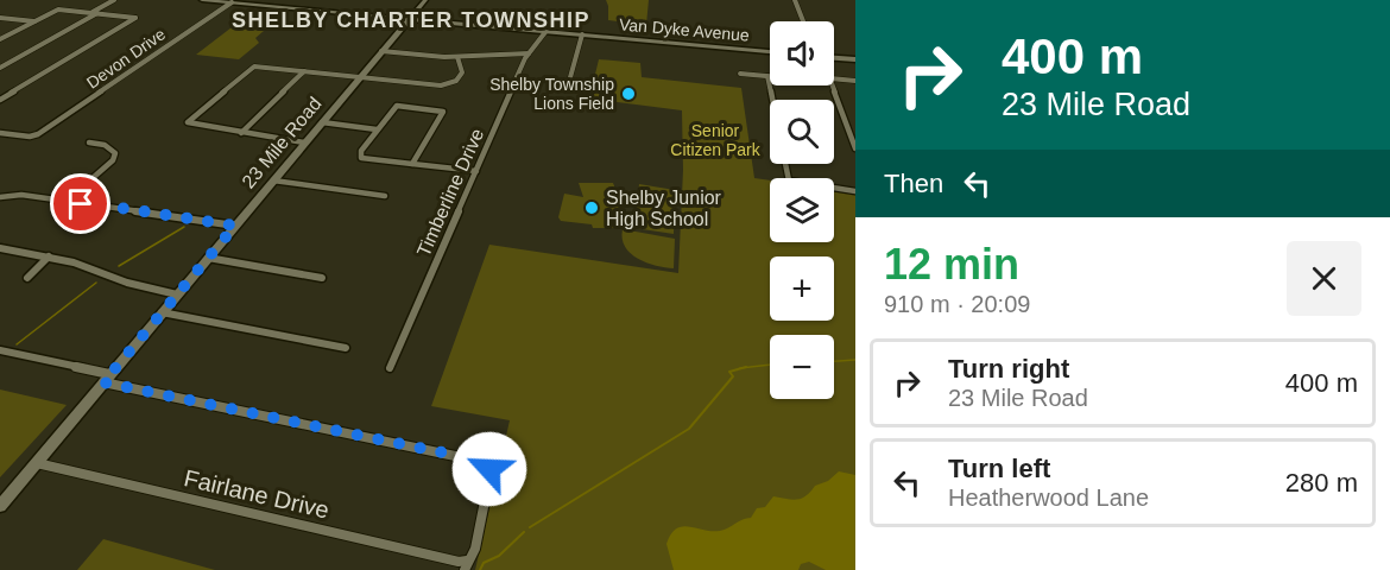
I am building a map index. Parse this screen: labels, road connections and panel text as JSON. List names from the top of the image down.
{
  "streets": {
    "main road": ["Van Dyke Avenue", "23 Mile Road"],
    "street": ["Devon Drive", "Timberline Drive", "Fairlane Drive"]
  },
  "crossings": [
    ["Van Dyke Avenue", "Devon Drive"],
    ["Van Dyke Avenue", "23 Mile Road"],
    ["Van Dyke Avenue", "Timberline Drive"],
    ["23 Mile Road", "Fairlane Drive"]
  ],
  "districts": ["SHELBY CHARTER TOWNSHIP"],
  "parks": ["Senior Citizen Park"],
  "places": ["Shelby Township Lions Field", "Shelby Junior High School"],
  "page": {
    "turn": ["400 m", "23 Mile Road"],
    "map_buttons": ["+", "−"],
    "then": "Then",
    "heading": ["12 min", "910 m · 20:09"],
    "list": [
      {
        "name": "Turn right",
        "note": "23 Mile Road",
        "value": "400 m"
      },
      {
        "name": "Turn left",
        "note": "Heatherwood Lane",
        "value": "280 m"
      }
    ]
  }
}
